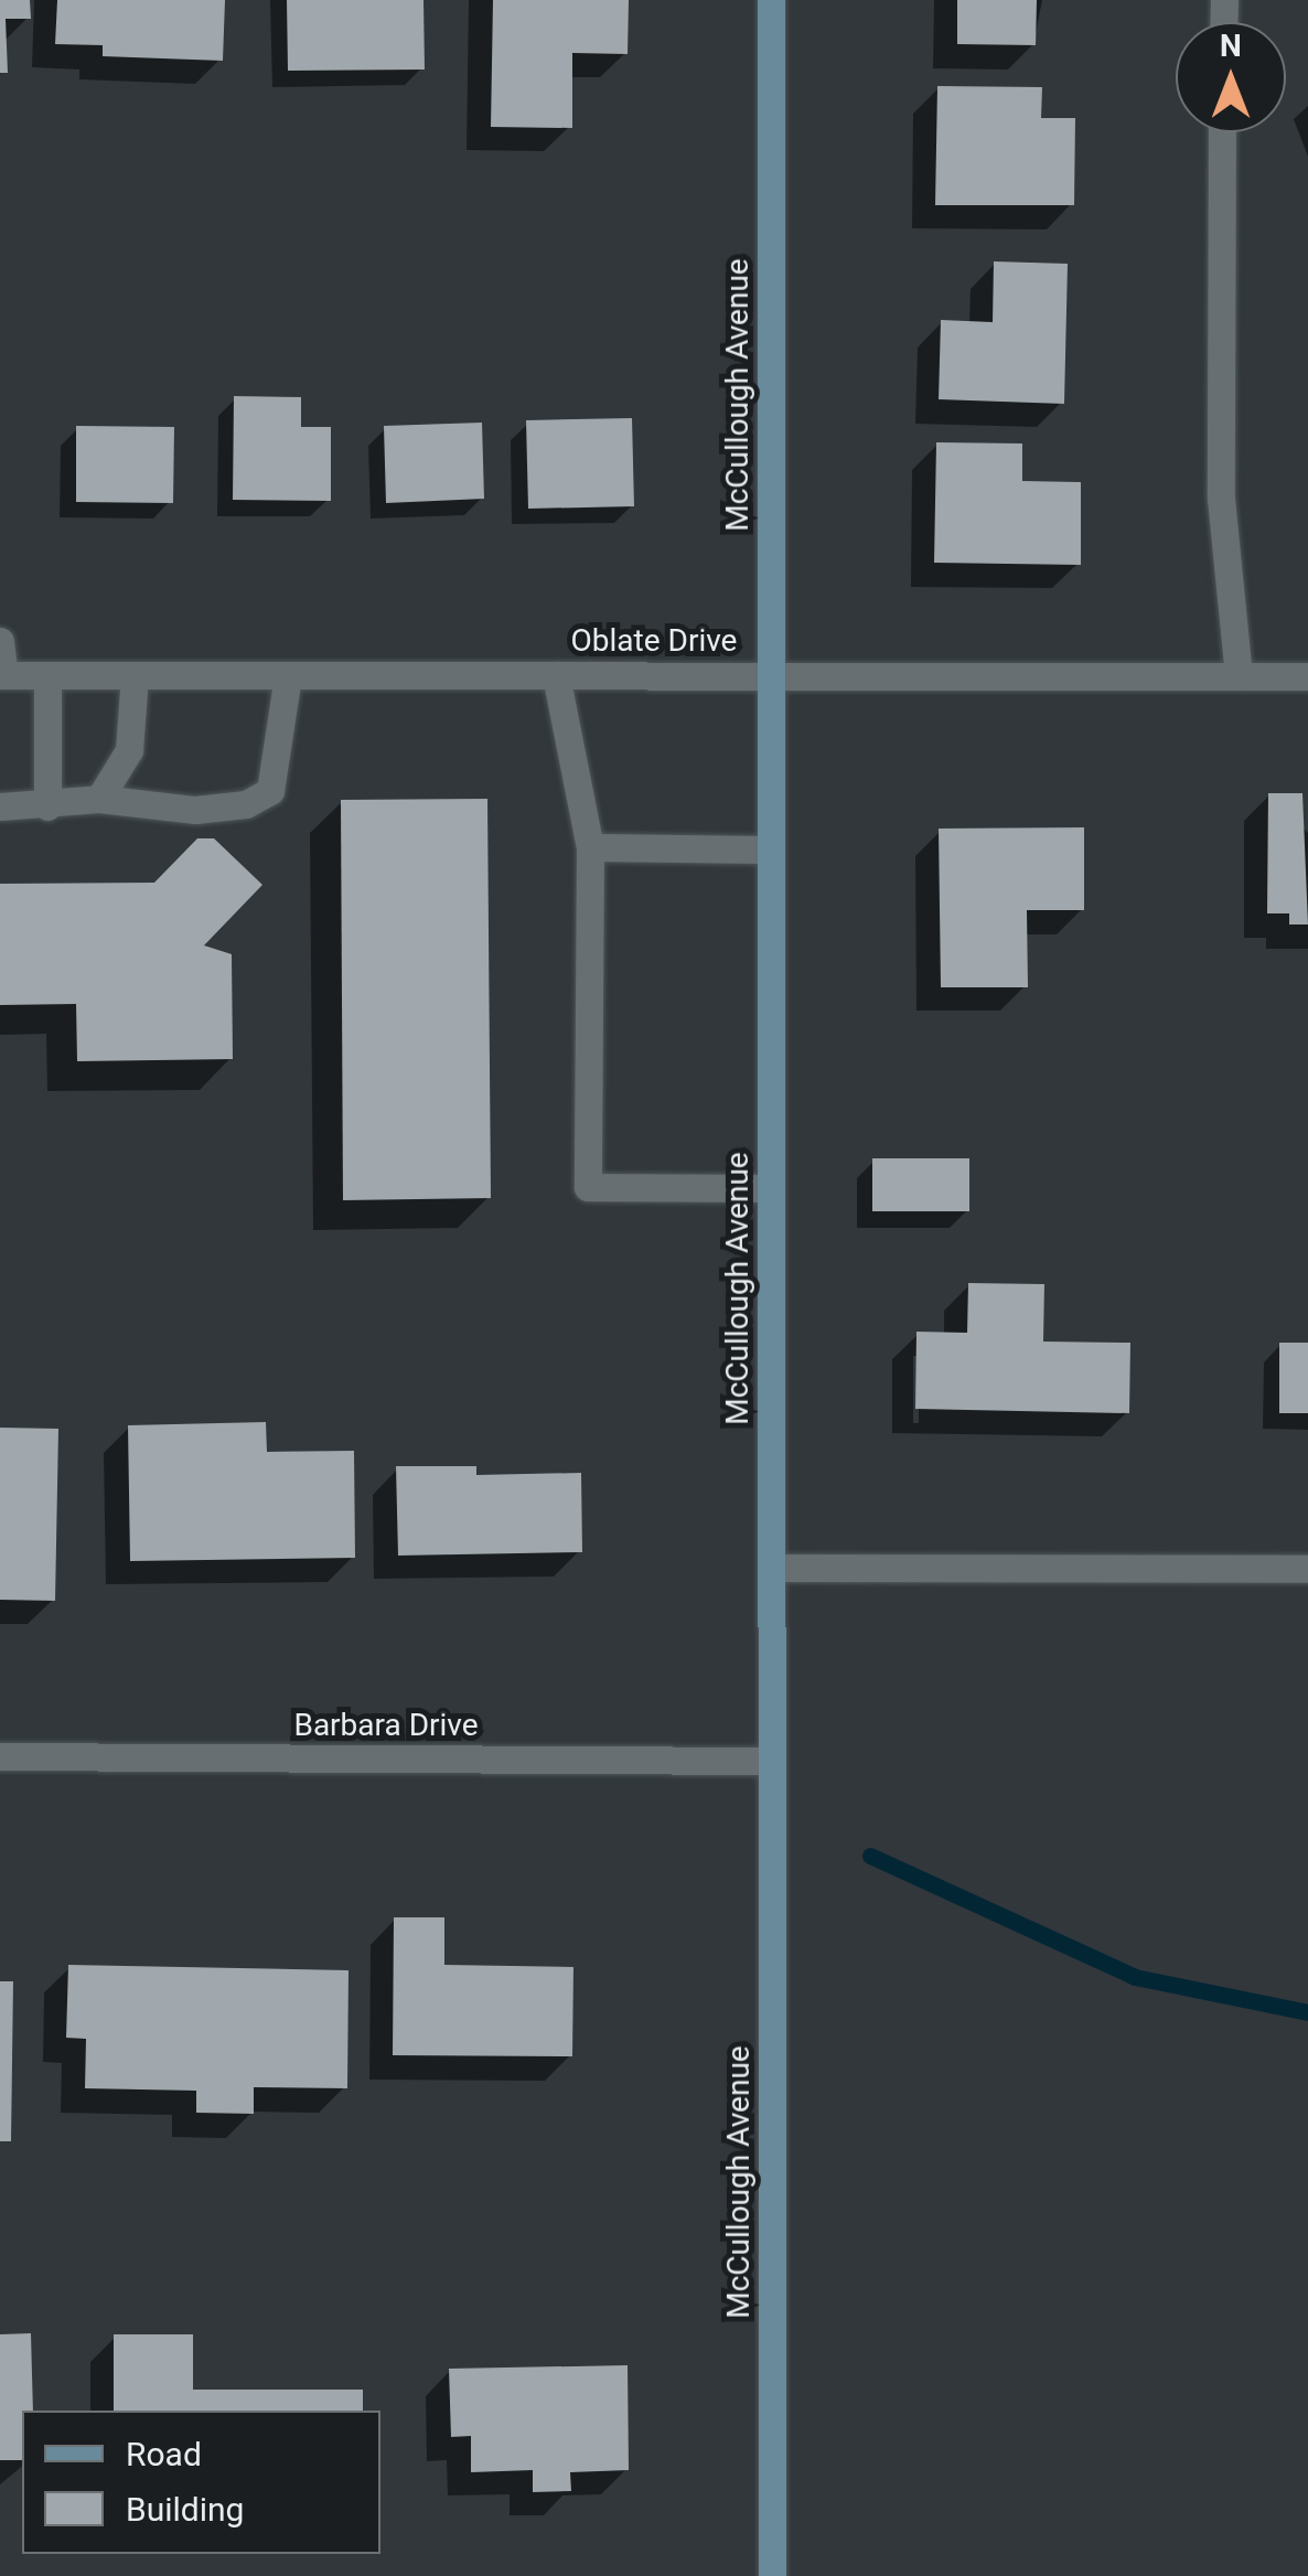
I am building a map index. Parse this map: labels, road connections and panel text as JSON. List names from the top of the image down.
{
  "streets": {
    "main road": ["McCullough Avenue"],
    "street": ["Oblate Drive", "Barbara Drive"]
  },
  "crossings": [
    ["McCullough Avenue", "Oblate Drive"],
    ["McCullough Avenue", "Barbara Drive"]
  ],
  "legend": ["Road", "Building"],
  "north": "top"
}
